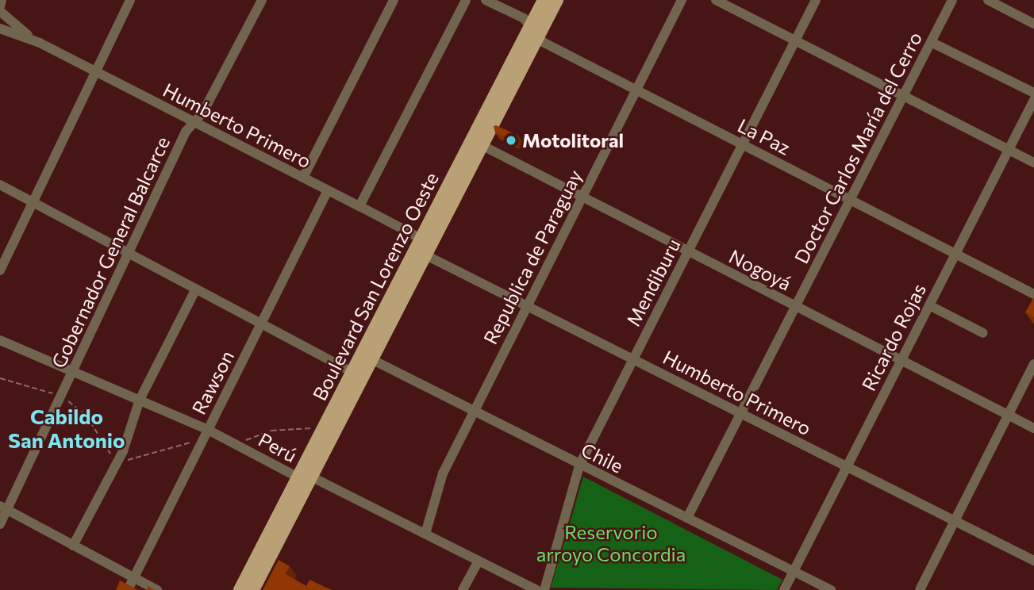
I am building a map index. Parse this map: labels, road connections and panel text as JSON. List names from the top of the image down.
{
  "streets": {
    "main road": ["Boulevard San Lorenzo Oeste"],
    "street": [
      "Humberto Primero",
      "La Paz",
      "Doctor Carlos María del Cerro",
      "Gobernador General Balcarce",
      "Republica de Paraguay",
      "Nogoyá",
      "Mendiburu",
      "Ricardo Rojas",
      "Rawson",
      "Perú",
      "Chile"
    ]
  },
  "crossings": [
    ["Humberto Primero", "Doctor Carlos María del Cerro"],
    ["Humberto Primero", "Gobernador General Balcarce"],
    ["Humberto Primero", "Republica de Paraguay"],
    ["Humberto Primero", "Mendiburu"],
    ["Humberto Primero", "Boulevard San Lorenzo Oeste"],
    ["Humberto Primero", "Ricardo Rojas"],
    ["Humberto Primero", "Rawson"],
    ["La Paz", "Doctor Carlos María del Cerro"],
    ["La Paz", "Republica de Paraguay"],
    ["La Paz", "Mendiburu"],
    ["La Paz", "Boulevard San Lorenzo Oeste"],
    ["La Paz", "Ricardo Rojas"],
    ["Doctor Carlos María del Cerro", "Nogoyá"],
    ["Doctor Carlos María del Cerro", "Chile"],
    ["Gobernador General Balcarce", "Perú"],
    ["Republica de Paraguay", "Nogoyá"],
    ["Republica de Paraguay", "Perú"],
    ["Republica de Paraguay", "Chile"],
    ["Nogoyá", "Mendiburu"],
    ["Nogoyá", "Boulevard San Lorenzo Oeste"],
    ["Nogoyá", "Ricardo Rojas"],
    ["Mendiburu", "Chile"],
    ["Boulevard San Lorenzo Oeste", "Perú"],
    ["Boulevard San Lorenzo Oeste", "Chile"],
    ["Ricardo Rojas", "Chile"],
    ["Rawson", "Perú"]
  ],
  "districts": ["Cabildo San Antonio"],
  "parks": ["Reservorio arroyo Concordia"],
  "places": ["Motolitoral"]
}
